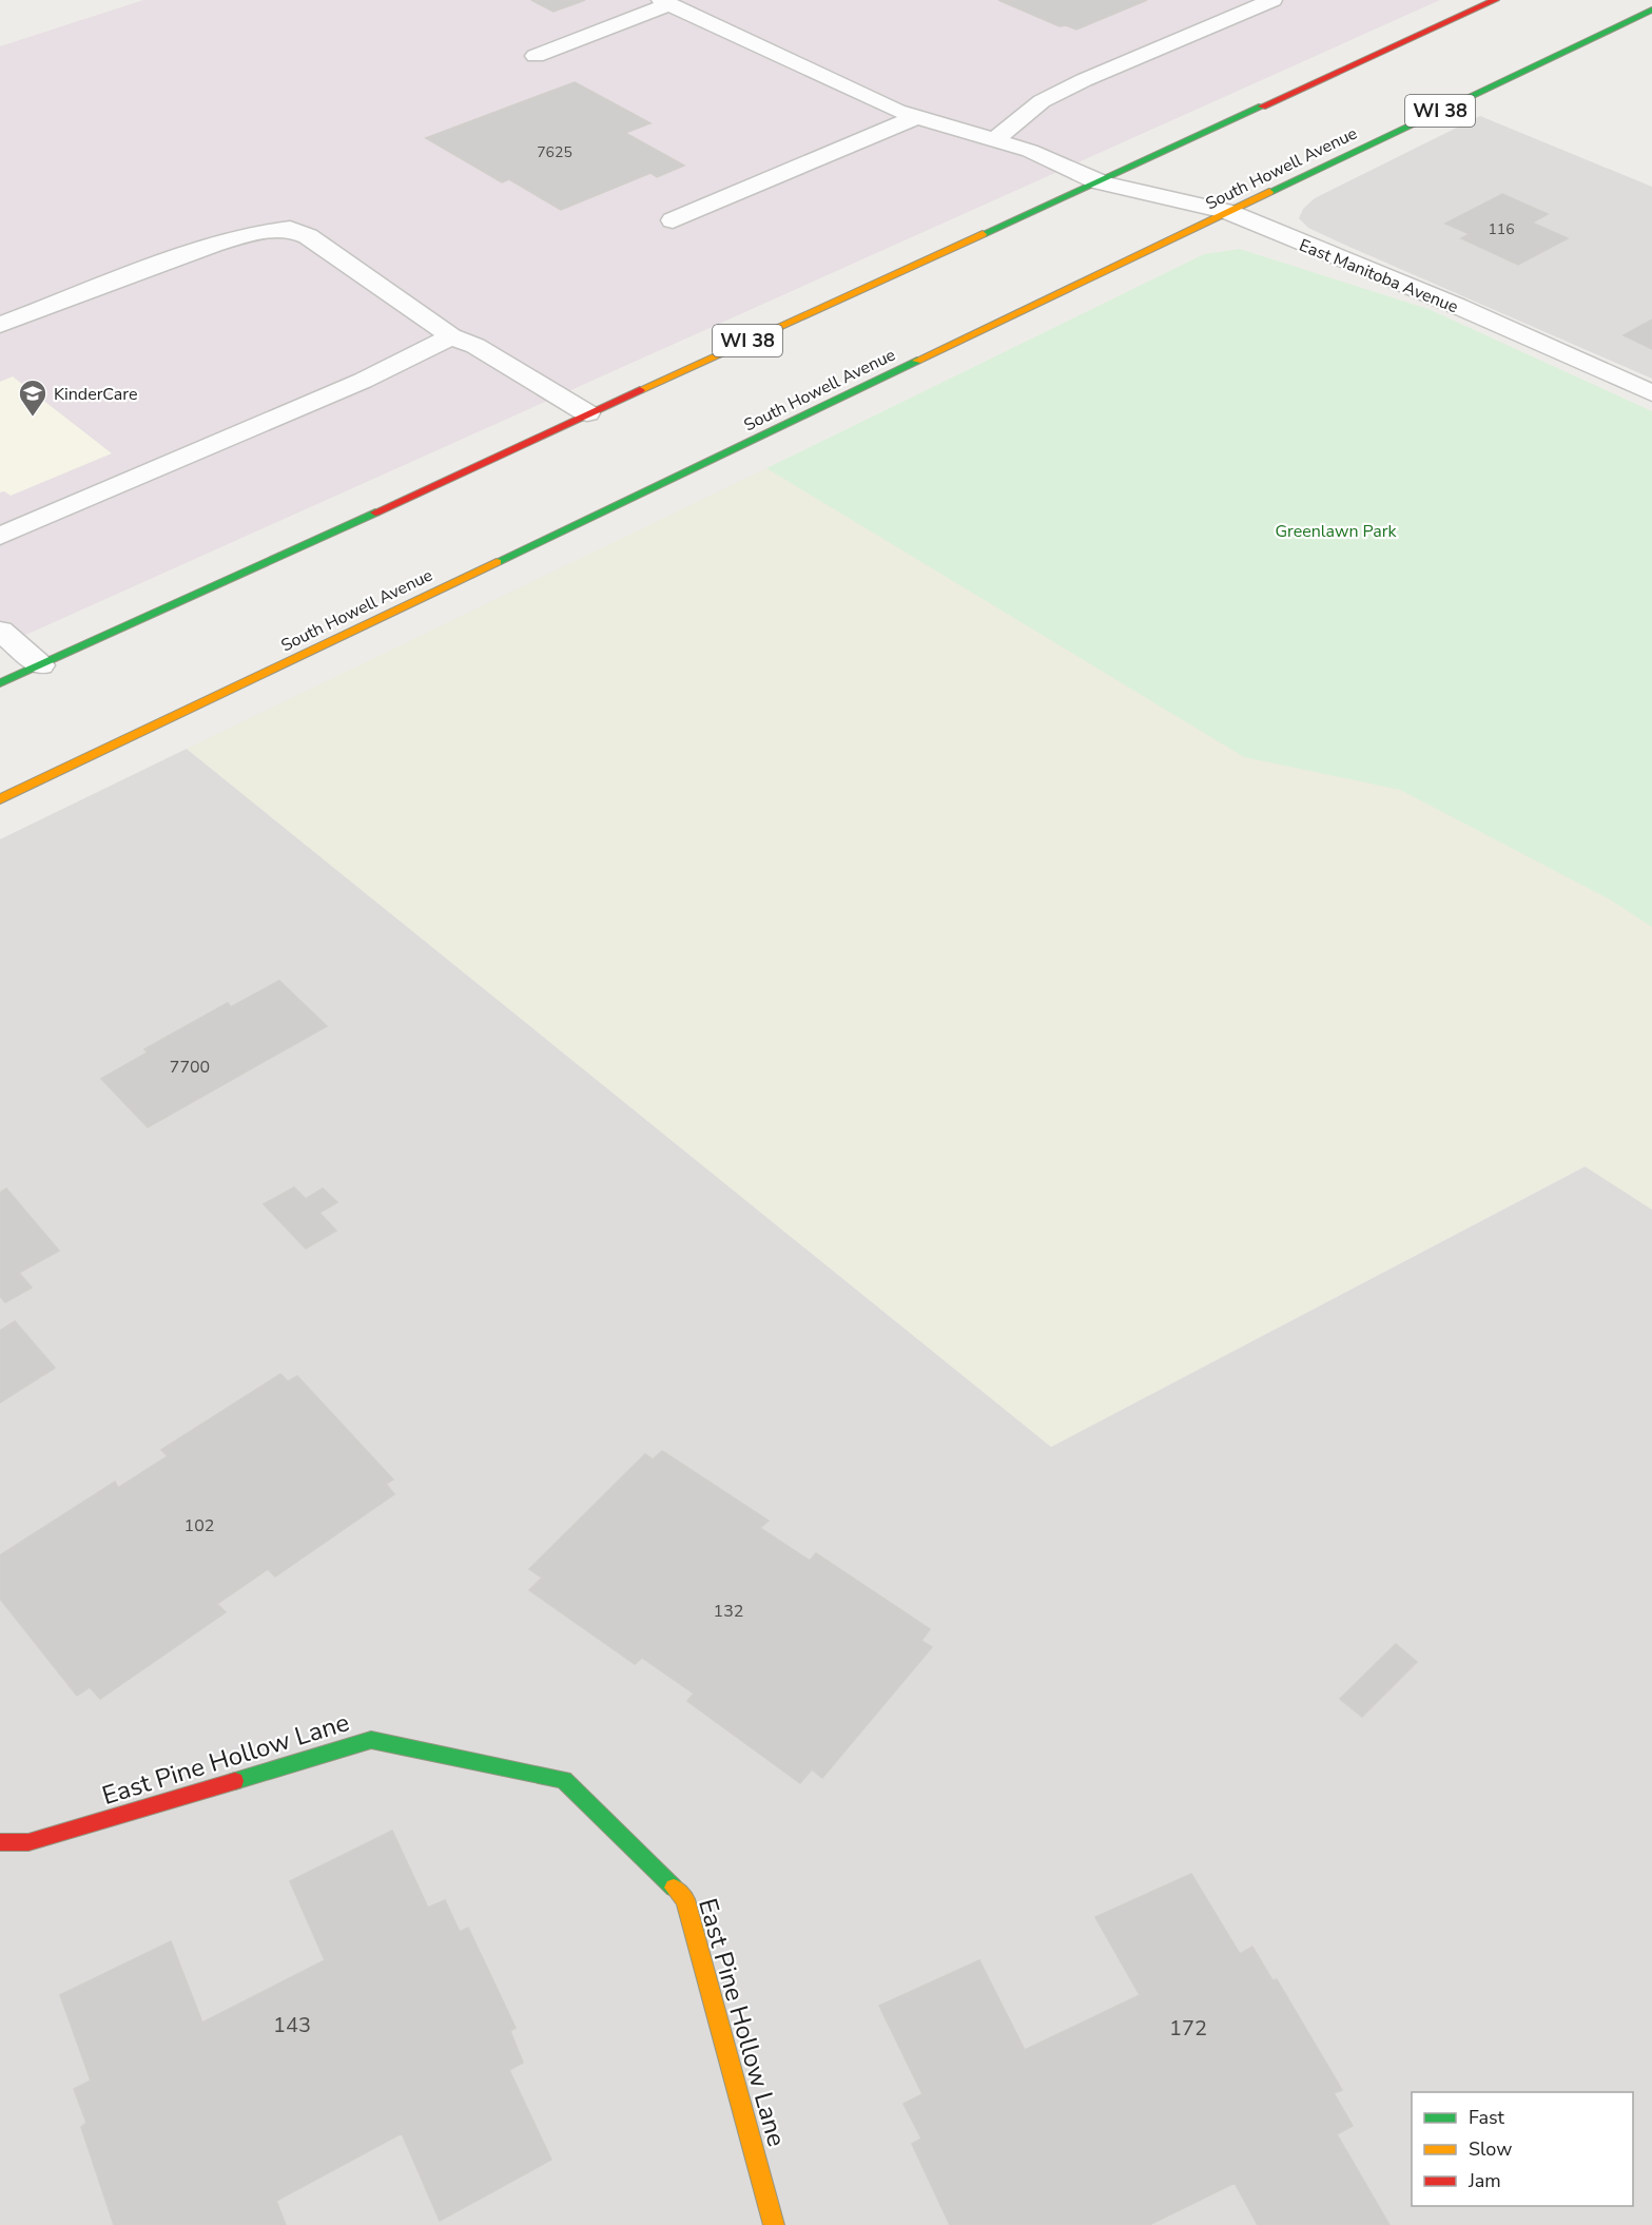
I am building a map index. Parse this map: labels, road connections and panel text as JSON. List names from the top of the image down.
{
  "streets": {
    "main road": ["WI 38", "South Howell Avenue", "East Pine Hollow Lane"],
    "street": ["East Manitoba Avenue"]
  },
  "crossings": [
    ["WI 38", "East Manitoba Avenue"],
    ["South Howell Avenue", "East Manitoba Avenue"]
  ],
  "parks": ["Greenlawn Park"],
  "places": {
    "school or university": ["KinderCare"]
  },
  "house_numbers": [
    "7625",
    "116",
    "7700",
    "102",
    "132",
    "143",
    "172"
  ],
  "legend": ["Fast", "Slow", "Jam"]
}
